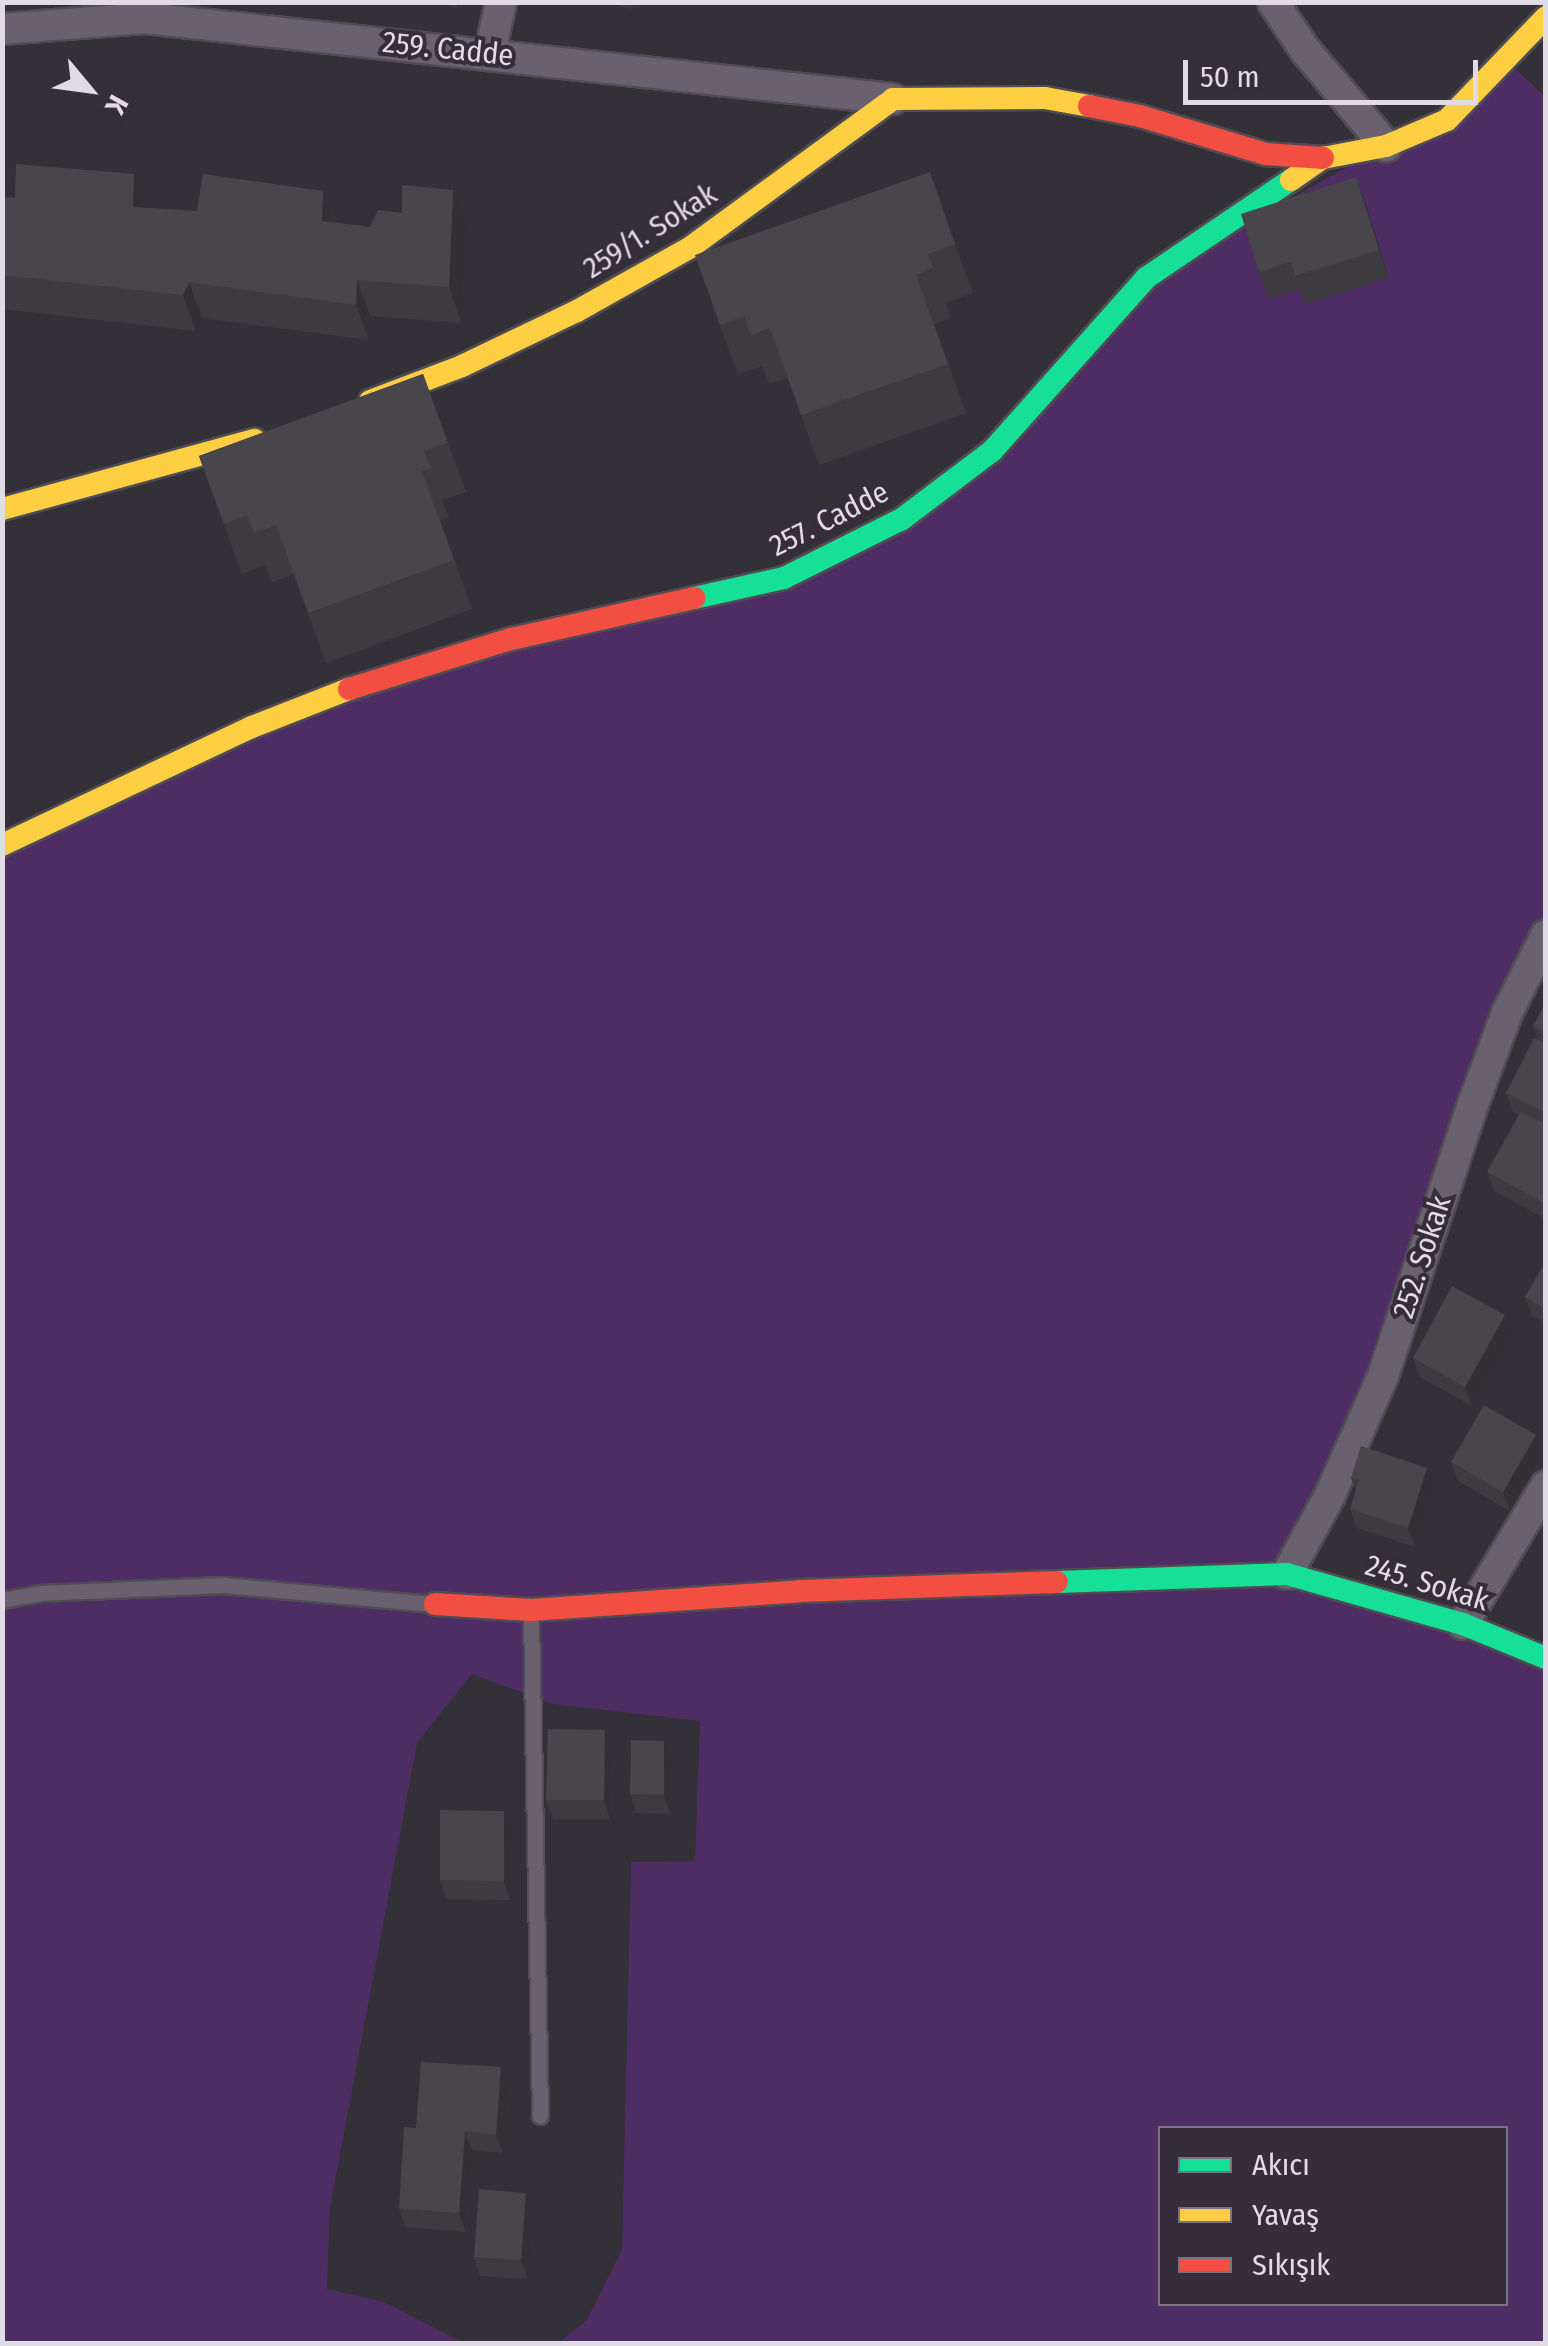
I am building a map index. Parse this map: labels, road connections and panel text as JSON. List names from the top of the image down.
{
  "streets": {
    "street": [
      "259. Cadde",
      "259/1. Sokak",
      "257. Cadde",
      "252. Sokak",
      "245. Sokak"
    ]
  },
  "crossings": [
    ["259. Cadde", "259/1. Sokak"],
    ["252. Sokak", "245. Sokak"]
  ],
  "legend": ["Akıcı", "Yavaş", "Sıkışık"],
  "scale_bar": "50 m",
  "north": "bottom right"
}
